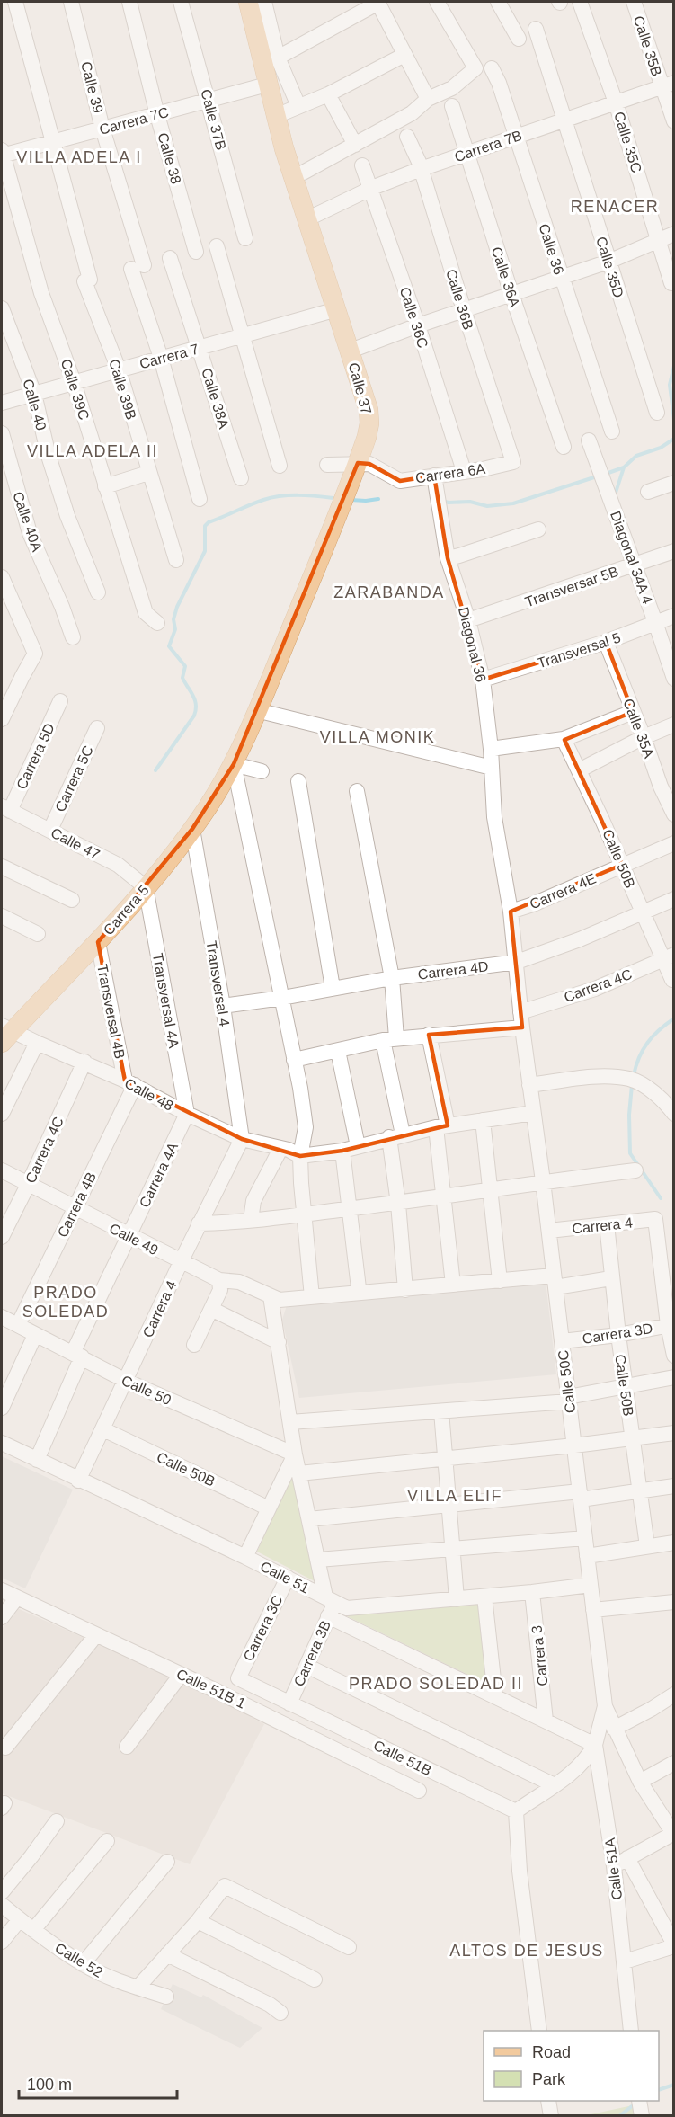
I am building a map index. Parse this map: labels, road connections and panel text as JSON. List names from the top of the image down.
{
  "streets": {
    "main road": ["Calle 37", "Carrera 5"],
    "street": [
      "Calle 35B",
      "Calle 39",
      "Calle 37B",
      "Carrera 7C",
      "Calle 35C",
      "Carrera 7B",
      "Calle 38",
      "Calle 36",
      "Calle 35D",
      "Calle 36A",
      "Calle 36B",
      "Calle 36C",
      "Carrera 7",
      "Calle 39C",
      "Calle 39B",
      "Calle 38A",
      "Calle 40",
      "Carrera 6A",
      "Calle 40A",
      "Diagonal 34A 4",
      "Transversar 5B",
      "Diagonal 36",
      "Transversal 5",
      "Calle 35A",
      "Carrera 5D",
      "Carrera 5C",
      "Calle 47",
      "Calle 50B",
      "Carrera 4E",
      "Carrera 4D",
      "Transversal 4",
      "Carrera 4C",
      "Transversal 4A",
      "Transversal 4B",
      "Calle 48",
      "Carrera 4A",
      "Carrera 4B",
      "Carrera 4",
      "Calle 49",
      "Carrera 3D",
      "Calle 50C",
      "Calle 50",
      "Calle 51",
      "Carrera 3C",
      "Carrera 3B",
      "Carrera 3",
      "Calle 51B 1",
      "Calle 51B",
      "Calle 51A",
      "Calle 52"
    ]
  },
  "crossings": [
    ["Calle 35B", "Carrera 7B"],
    ["Calle 39", "Carrera 7C"],
    ["Calle 39", "Carrera 7"],
    ["Calle 37B", "Carrera 7C"],
    ["Carrera 7C", "Calle 38"],
    ["Carrera 7C", "Calle 37"],
    ["Carrera 7C", "Calle 39C"],
    ["Carrera 7C", "Calle 39B"],
    ["Calle 35C", "Carrera 7B"],
    ["Carrera 7B", "Calle 36"],
    ["Carrera 7B", "Calle 35D"],
    ["Carrera 7B", "Calle 36A"],
    ["Carrera 7B", "Calle 36B"],
    ["Carrera 7B", "Calle 36C"],
    ["Carrera 7B", "Calle 37"],
    ["Calle 36B", "Carrera 6A"],
    ["Calle 36C", "Carrera 6A"],
    ["Carrera 7", "Calle 37"],
    ["Carrera 7", "Calle 39C"],
    ["Carrera 7", "Calle 39B"],
    ["Carrera 7", "Calle 38A"],
    ["Carrera 7", "Calle 40"],
    ["Calle 37", "Carrera 6A"],
    ["Calle 37", "Carrera 5"],
    ["Carrera 6A", "Diagonal 36"],
    ["Diagonal 34A 4", "Transversar 5B"],
    ["Diagonal 34A 4", "Transversal 5"],
    ["Transversar 5B", "Diagonal 36"],
    ["Diagonal 36", "Transversal 5"],
    ["Diagonal 36", "Carrera 4E"],
    ["Diagonal 36", "Calle 50C"],
    ["Transversal 5", "Calle 35A"],
    ["Carrera 5D", "Calle 47"],
    ["Carrera 5C", "Calle 47"],
    ["Calle 47", "Carrera 5"],
    ["Calle 47", "Transversal 4A"],
    ["Calle 50B", "Carrera 4E"],
    ["Calle 50B", "Carrera 4D"],
    ["Calle 50B", "Carrera 4C"],
    ["Calle 50B", "Carrera 4"],
    ["Calle 50B", "Calle 49"],
    ["Calle 50B", "Carrera 3D"],
    ["Carrera 4E", "Calle 50C"],
    ["Carrera 5", "Transversal 4"],
    ["Carrera 5", "Transversal 4A"],
    ["Carrera 5", "Transversal 4B"],
    ["Carrera 5", "Calle 48"],
    ["Carrera 4D", "Transversal 4"],
    ["Carrera 4D", "Calle 50C"],
    ["Transversal 4", "Calle 48"],
    ["Transversal 4", "Carrera 4"],
    ["Carrera 4C", "Calle 48"],
    ["Carrera 4C", "Calle 49"],
    ["Carrera 4C", "Calle 50C"],
    ["Transversal 4A", "Calle 48"],
    ["Transversal 4A", "Carrera 4A"],
    ["Transversal 4B", "Calle 48"],
    ["Transversal 4B", "Carrera 4B"],
    ["Calle 48", "Carrera 4A"],
    ["Calle 48", "Carrera 4B"],
    ["Calle 48", "Carrera 4"],
    ["Carrera 4A", "Calle 49"],
    ["Carrera 4A", "Calle 50"],
    ["Carrera 4A", "Calle 51"],
    ["Carrera 4B", "Calle 49"],
    ["Carrera 4B", "Calle 50"],
    ["Carrera 4", "Calle 49"],
    ["Carrera 4", "Carrera 3D"],
    ["Carrera 4", "Calle 50C"],
    ["Carrera 4", "Calle 50"],
    ["Carrera 4", "Calle 51"],
    ["Calle 49", "Calle 50C"],
    ["Carrera 3D", "Calle 50C"],
    ["Calle 50C", "Calle 51"],
    ["Calle 50C", "Calle 51A"],
    ["Calle 51", "Carrera 3C"],
    ["Calle 51", "Carrera 3B"],
    ["Calle 51", "Carrera 3"],
    ["Carrera 3C", "Calle 51B"],
    ["Carrera 3B", "Calle 51B"]
  ],
  "districts": [
    "VILLA ADELA I",
    "RENACER",
    "VILLA ADELA II",
    "ZARABANDA",
    "VILLA MONIK",
    "PRADO SOLEDAD",
    "VILLA ELIF",
    "PRADO SOLEDAD II",
    "ALTOS DE JESUS"
  ],
  "legend": ["Road", "Park"],
  "scale_bar": "100 m"
}
